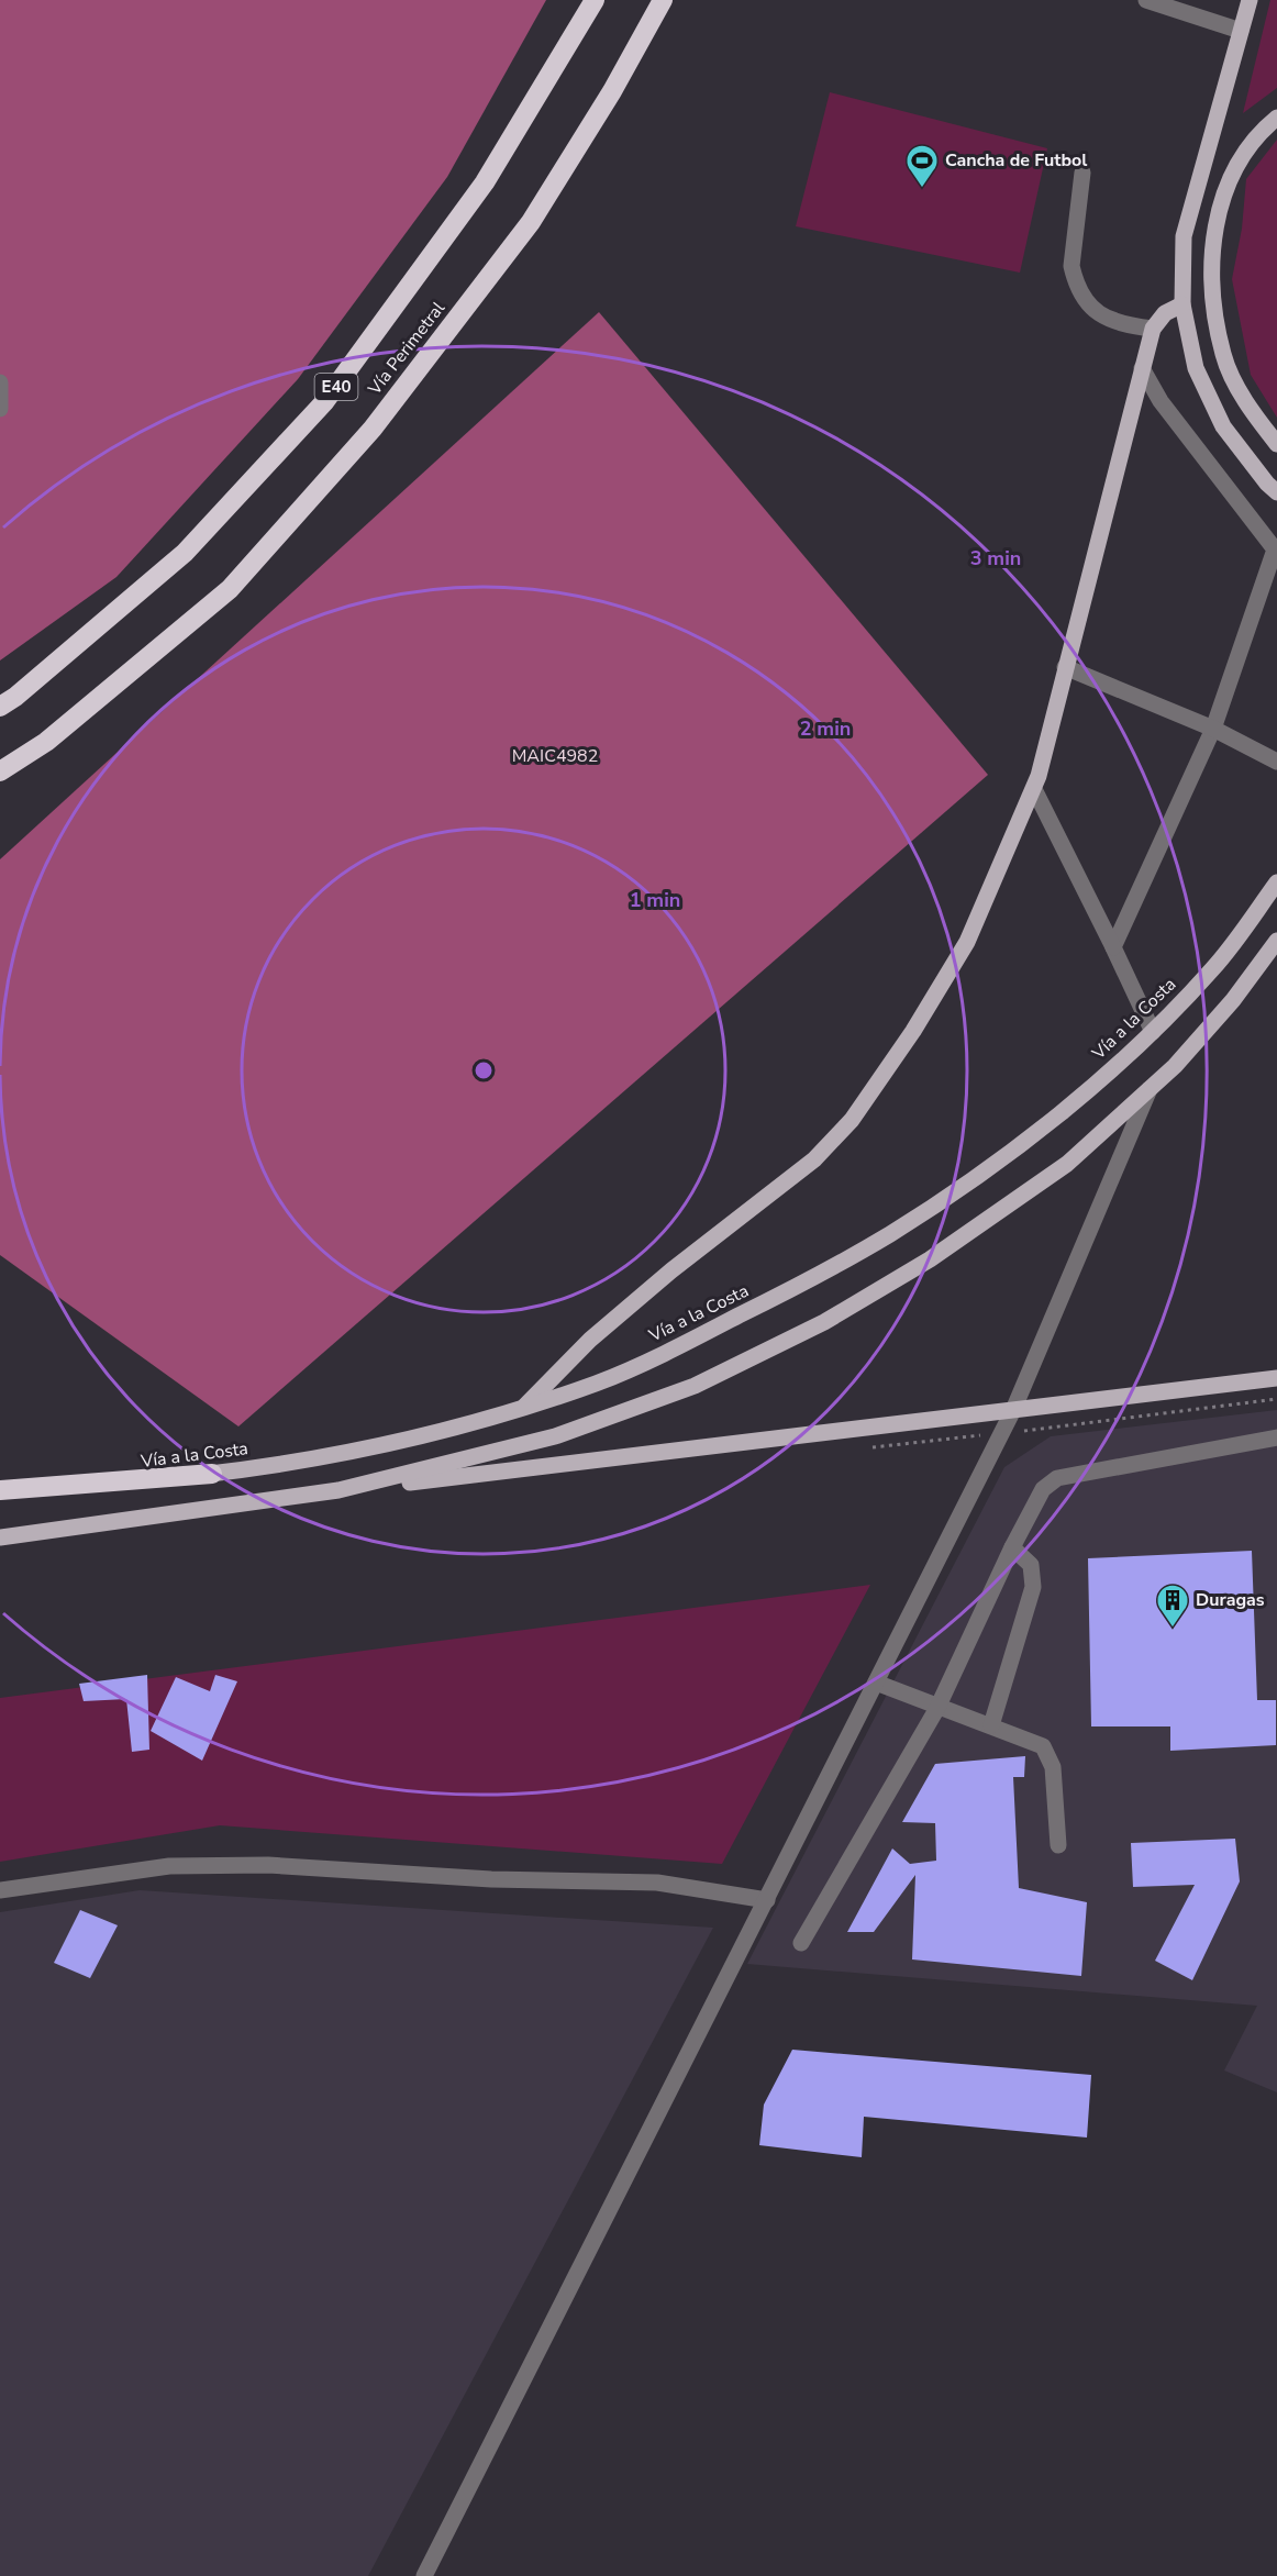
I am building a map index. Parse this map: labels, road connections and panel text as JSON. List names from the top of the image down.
{
  "streets": {
    "highway": ["Vía Perimetral", "E40"],
    "main road": ["Vía a la Costa"]
  },
  "parks": ["MAIC4982"],
  "places": {
    "sports": ["Cancha de Futbol"],
    "building": ["Duragas"]
  },
  "rings": ["3 min", "2 min", "1 min"]
}
